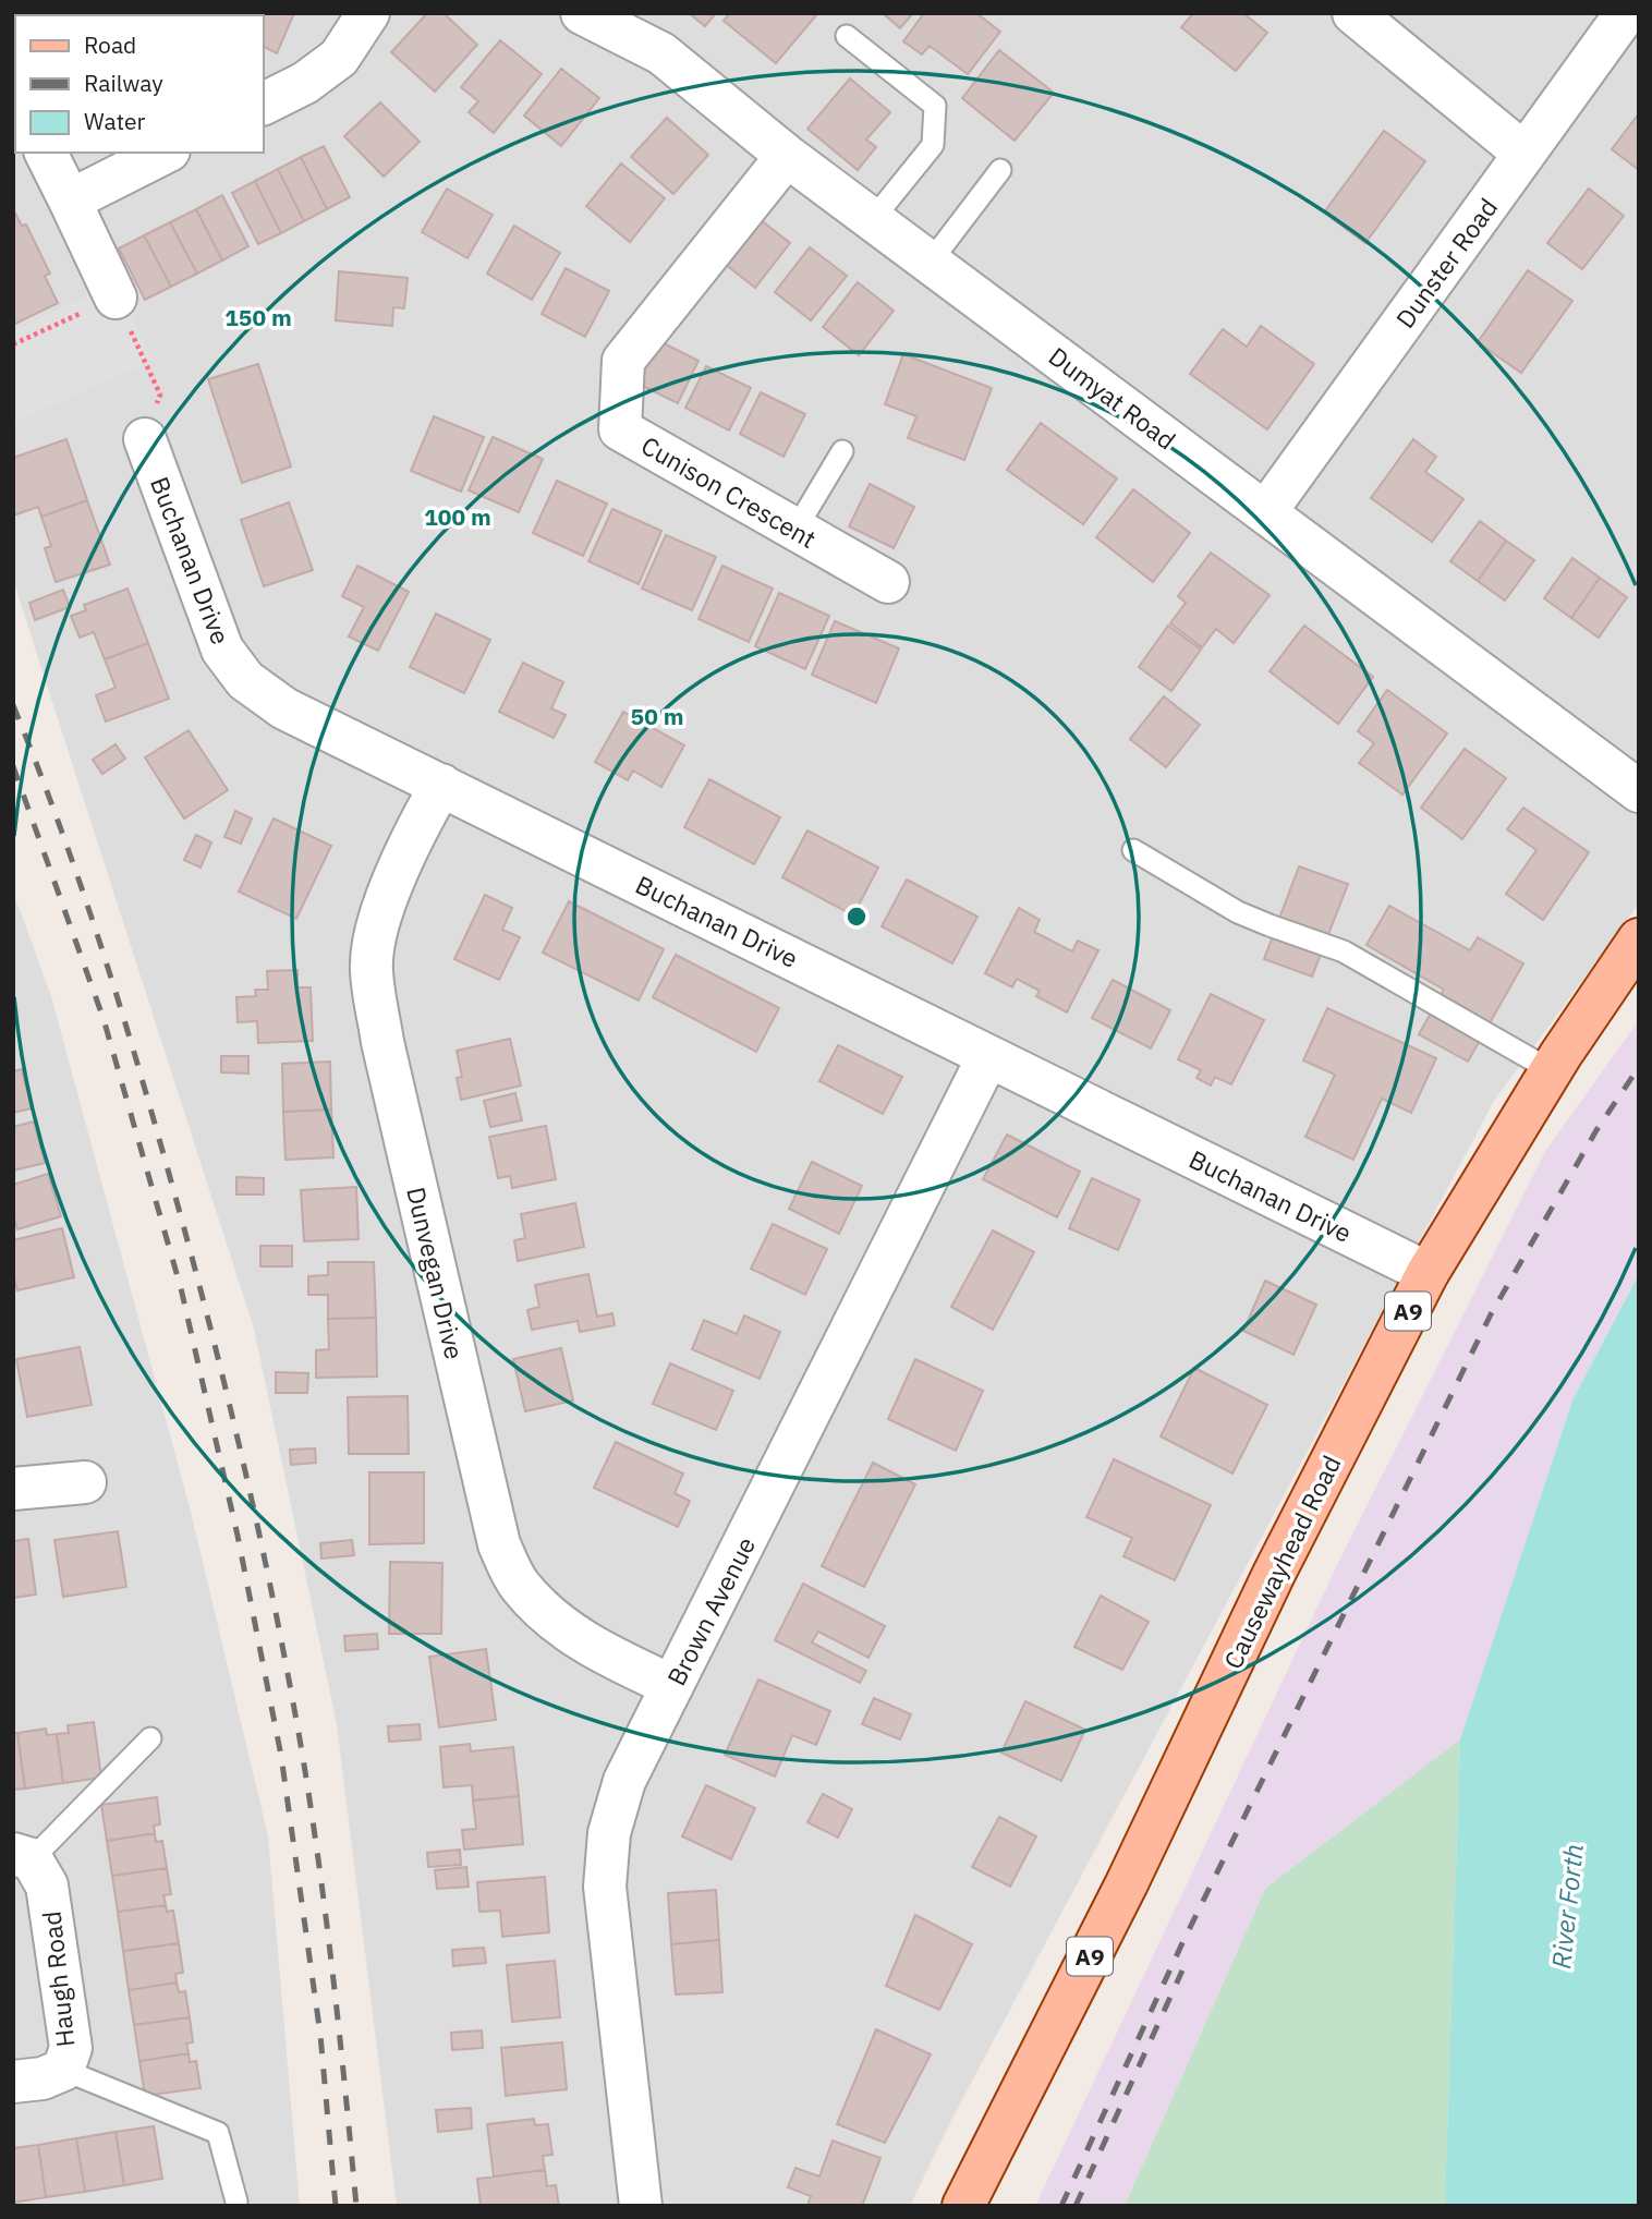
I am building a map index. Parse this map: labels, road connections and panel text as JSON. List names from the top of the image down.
{
  "streets": {
    "main road": ["A9", "Causewayhead Road"],
    "street": [
      "Dunster Road",
      "Dumyat Road",
      "Cunison Crescent",
      "Buchanan Drive",
      "Dunvegan Drive",
      "Brown Avenue",
      "Haugh Road"
    ]
  },
  "crossings": [
    ["Dunster Road", "Dumyat Road"],
    ["Dumyat Road", "Cunison Crescent"],
    ["Buchanan Drive", "Dunvegan Drive"],
    ["Buchanan Drive", "Causewayhead Road"],
    ["Buchanan Drive", "Brown Avenue"],
    ["Dunvegan Drive", "Brown Avenue"]
  ],
  "water": ["River Forth"],
  "legend": ["Road", "Railway", "Water"],
  "rings": ["150 m", "100 m", "50 m"]
}
